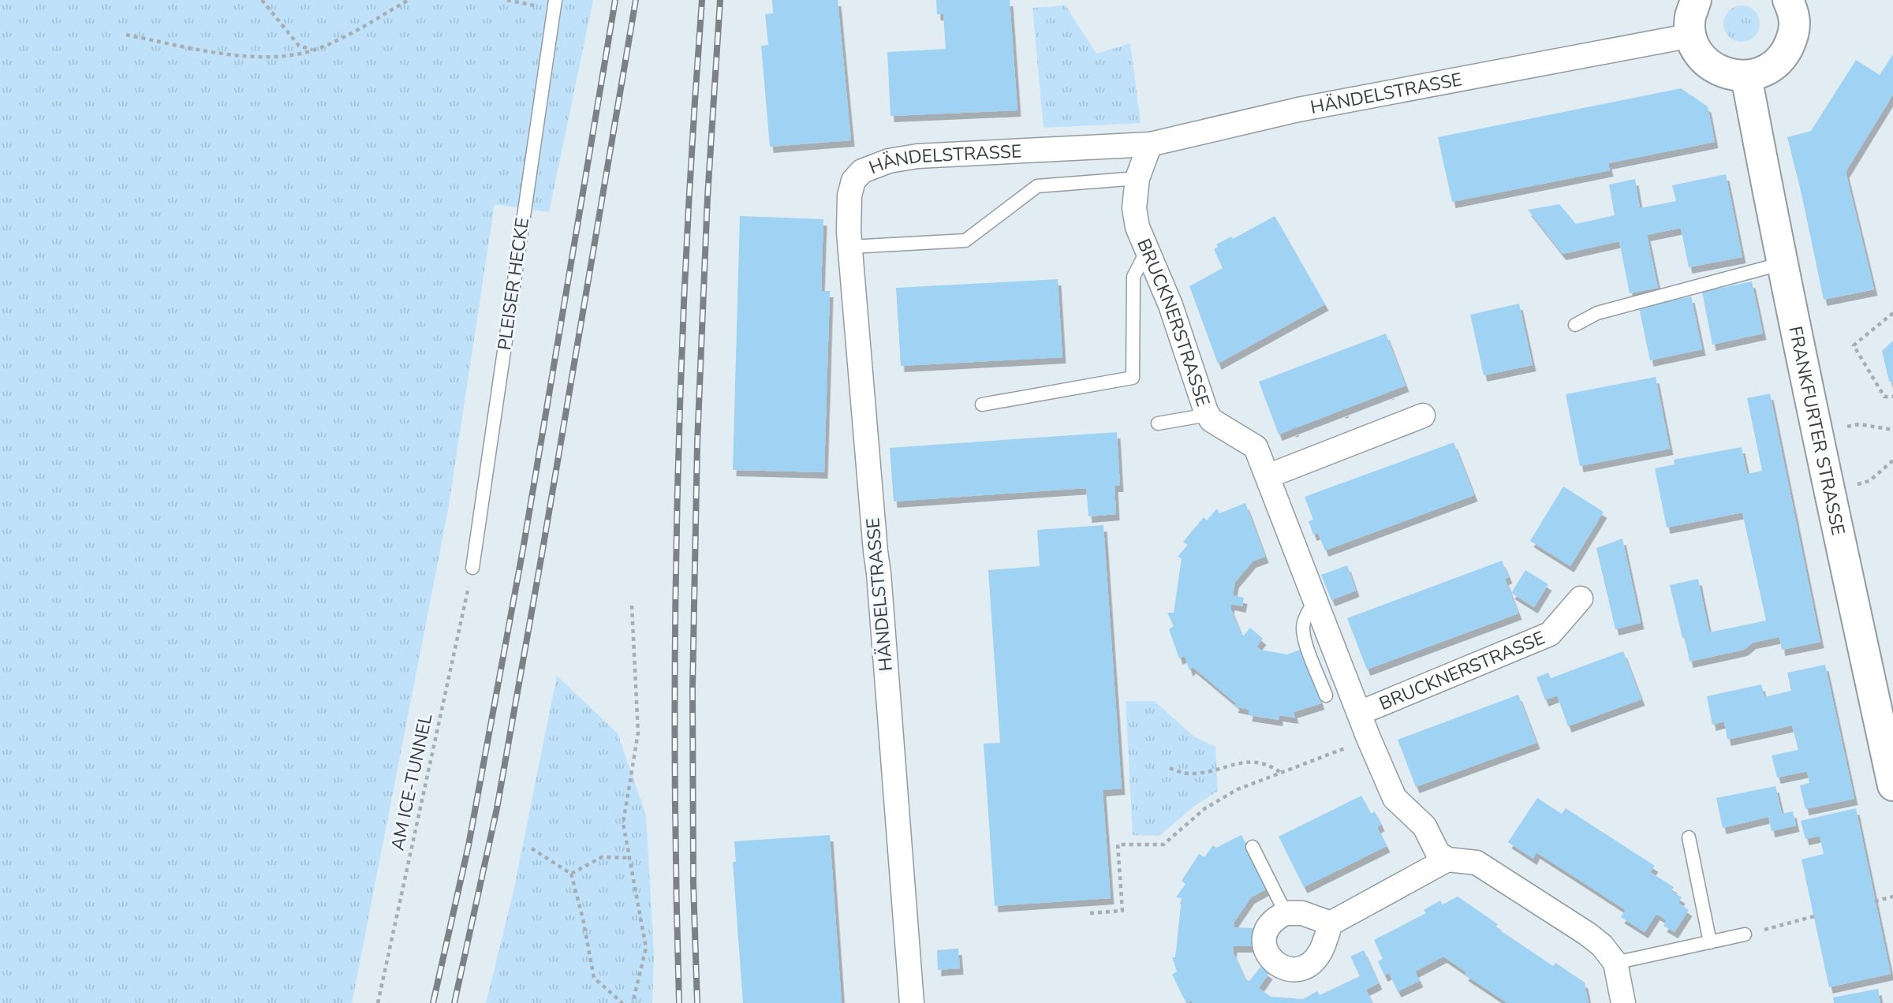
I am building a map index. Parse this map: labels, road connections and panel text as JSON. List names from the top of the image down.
{
  "streets": {
    "main road": ["FRANKFURTER STRASSE"],
    "street": ["HÄNDELSTRASSE", "BRUCKNERSTRASSE"],
    "lane": ["PLEISER HECKE"],
    "path": ["AM ICE-TUNNEL"]
  },
  "crossings": [
    ["HÄNDELSTRASSE", "BRUCKNERSTRASSE"],
    ["PLEISER HECKE", "AM ICE-TUNNEL"]
  ]
}
